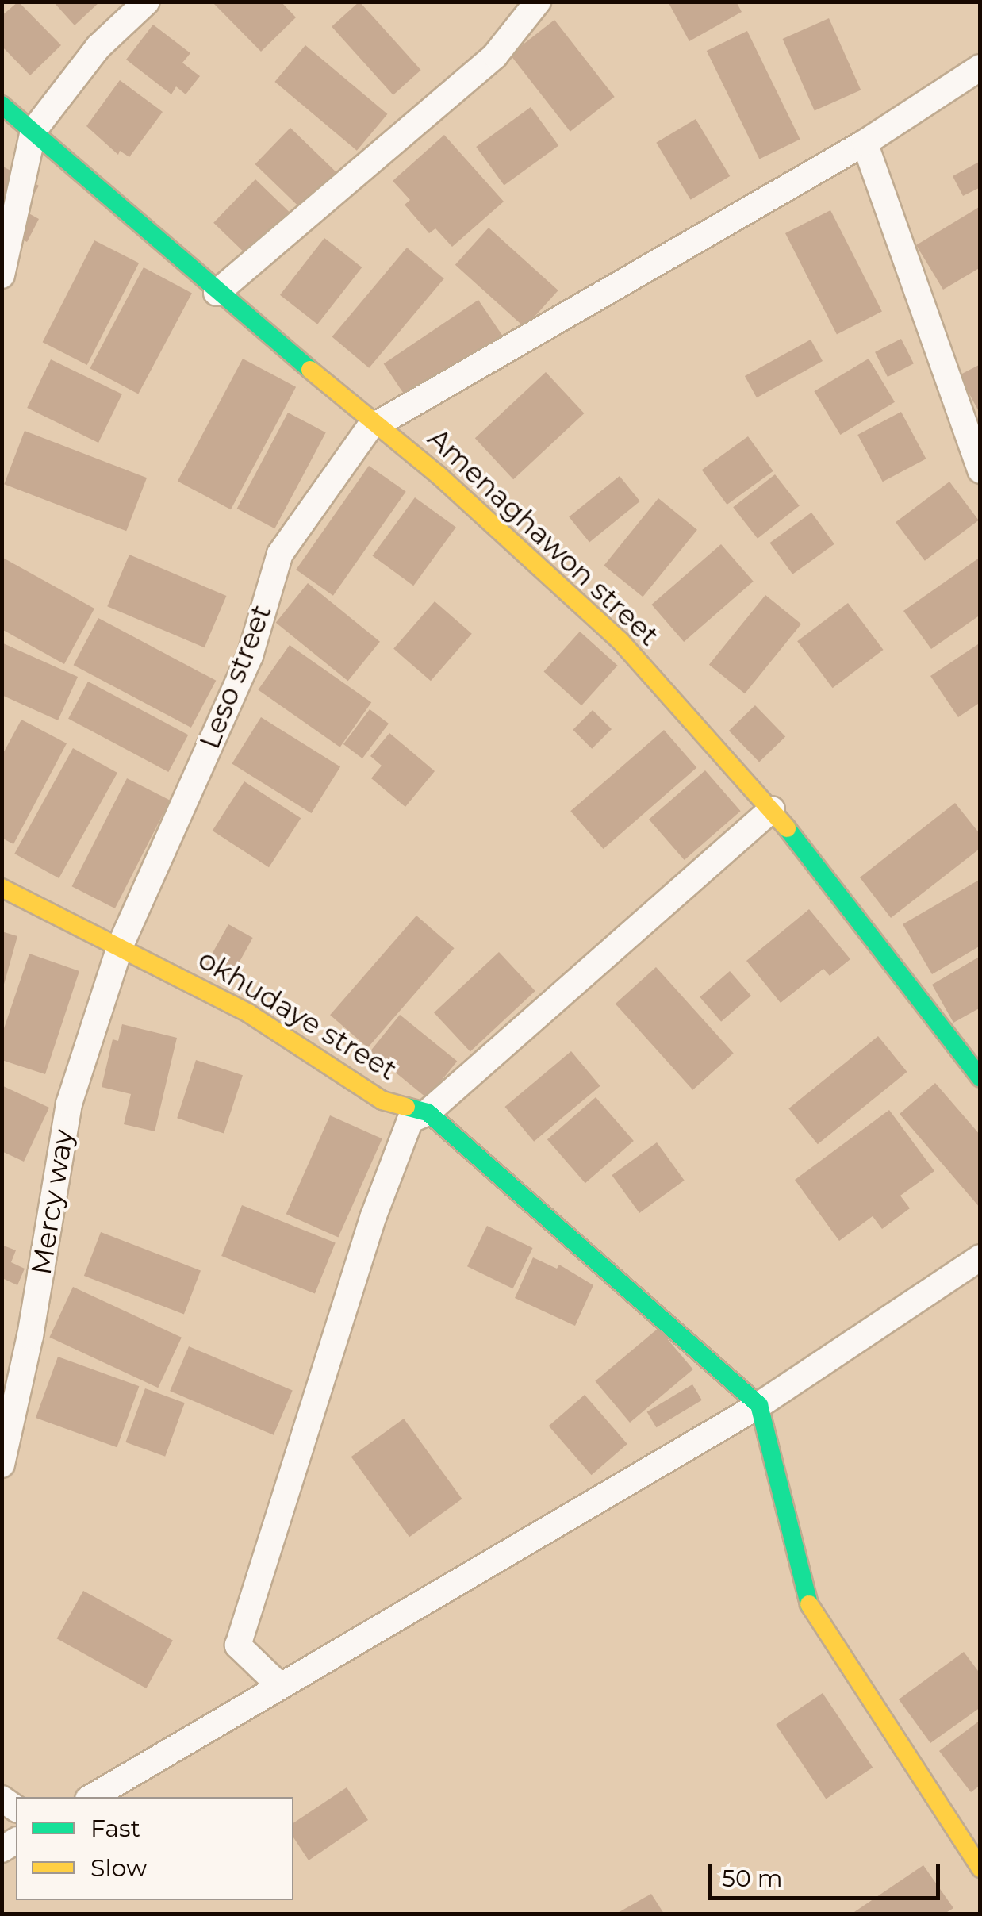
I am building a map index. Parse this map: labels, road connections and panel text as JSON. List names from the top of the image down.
{
  "streets": {
    "street": [
      "Amenaghawon street",
      "Leso street",
      "okhudaye street",
      "Mercy way"
    ]
  },
  "crossings": [
    ["Amenaghawon street", "Leso street"],
    ["Leso street", "okhudaye street"],
    ["Leso street", "Mercy way"],
    ["okhudaye street", "Mercy way"]
  ],
  "legend": ["Fast", "Slow"],
  "scale_bar": "50 m"
}
